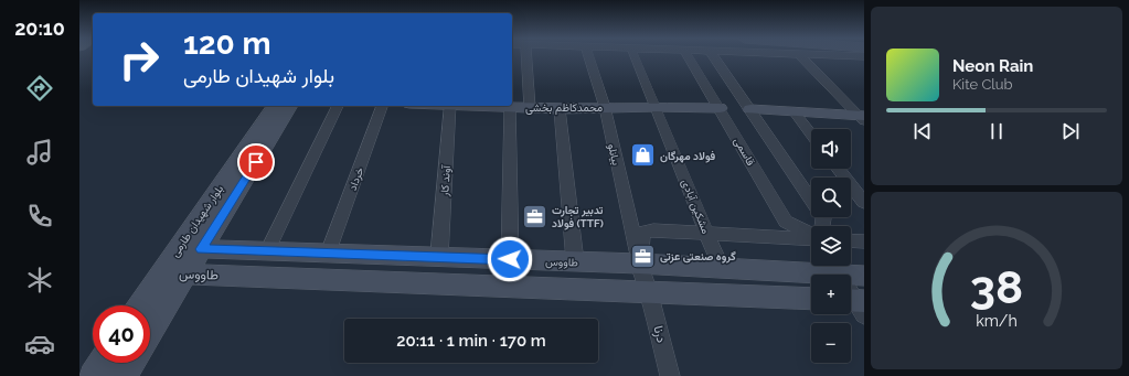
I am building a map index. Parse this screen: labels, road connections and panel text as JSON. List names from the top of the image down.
{
  "streets": {
    "street": [
      "محمدکاظم بخشی",
      "قاسمی",
      "بیانلو",
      "خرداد",
      "آوند کار",
      "مشکین آبادی",
      "بلوار شهیدان طارمی",
      "طاووس",
      "درنا"
    ]
  },
  "crossings": [
    ["محمدکاظم بخشی", "قاسمی"],
    ["محمدکاظم بخشی", "بیانلو"],
    ["محمدکاظم بخشی", "مشکین آبادی"],
    ["بیانلو", "طاووس"],
    ["بیانلو", "درنا"],
    ["خرداد", "طاووس"],
    ["آوند کار", "طاووس"],
    ["مشکین آبادی", "طاووس"],
    ["بلوار شهیدان طارمی", "طاووس"],
    ["طاووس", "درنا"]
  ],
  "places": {
    "shop": ["فولاد مهرگان"],
    "office": ["تدبیر تجارت فولاد (TTF)", "گروه صنعتی عزتی"]
  },
  "page": {
    "tabs": "20:10",
    "turn": ["120 m", "بلوار شهیدان طارمی"],
    "song": ["Neon Rain", "Kite Club"],
    "map_buttons": ["+", "−"],
    "limit": "40",
    "trip": "20:11 · 1 min · 170 m",
    "gauge": ["38", "km/h"]
  }
}
